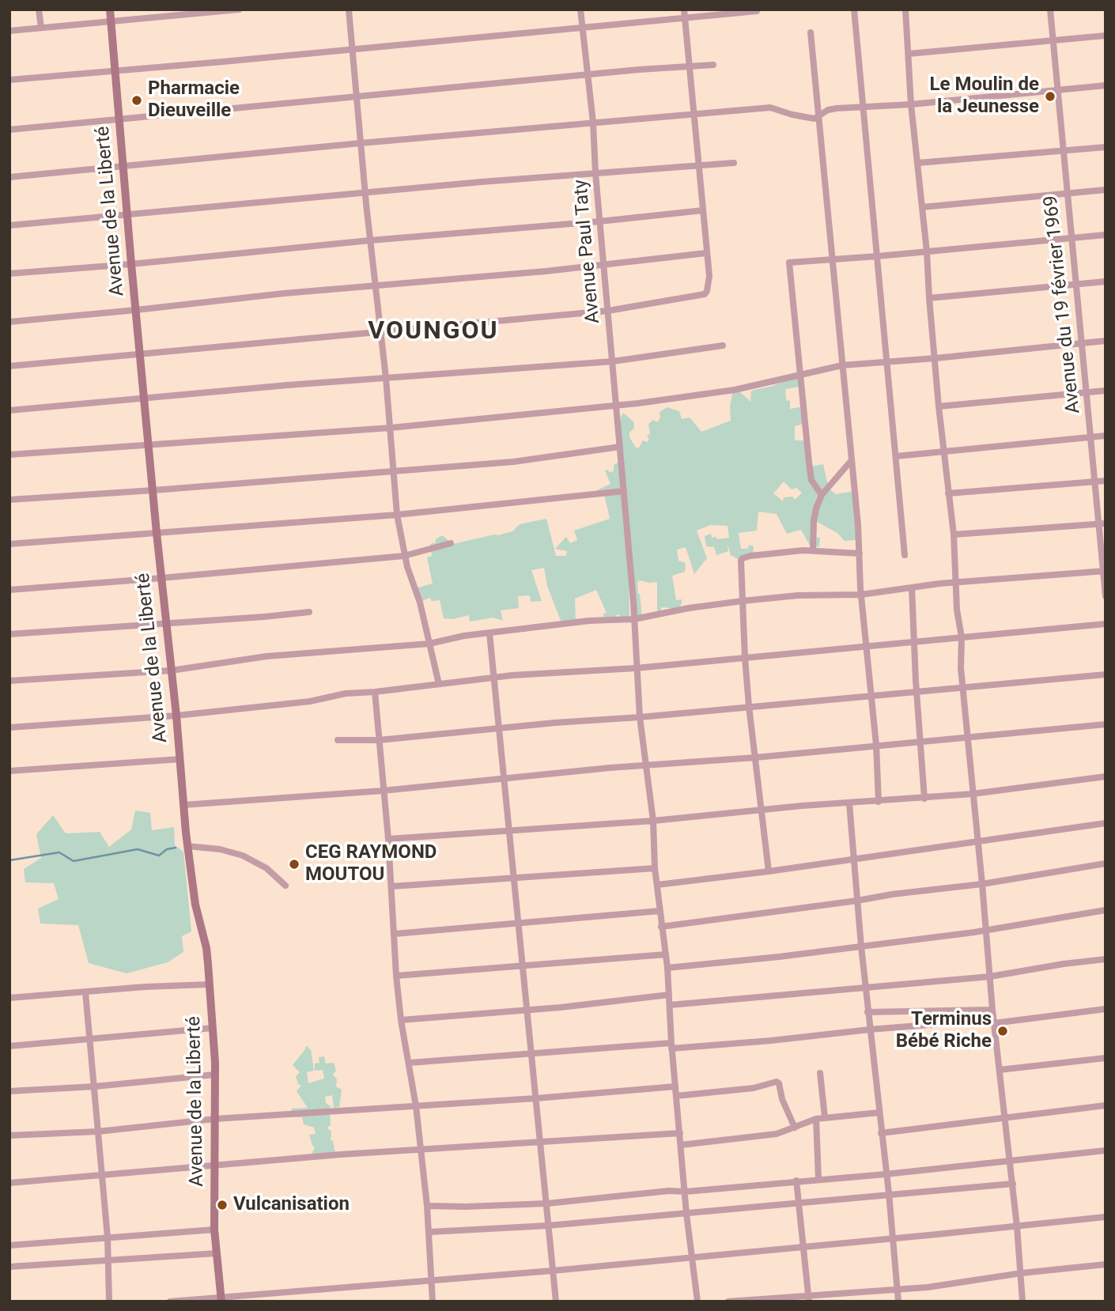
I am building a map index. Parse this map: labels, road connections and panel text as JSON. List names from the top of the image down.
{
  "streets": {
    "street": ["Avenue de la Liberté", "Avenue Paul Taty", "Avenue du 19 février 1969"]
  },
  "districts": ["VOUNGOU"],
  "places": [
    "Le Moulin de la Jeunesse",
    "Pharmacie Dieuveille",
    "CEG RAYMOND MOUTOU",
    "Terminus Bébé Riche",
    "Vulcanisation"
  ]
}
